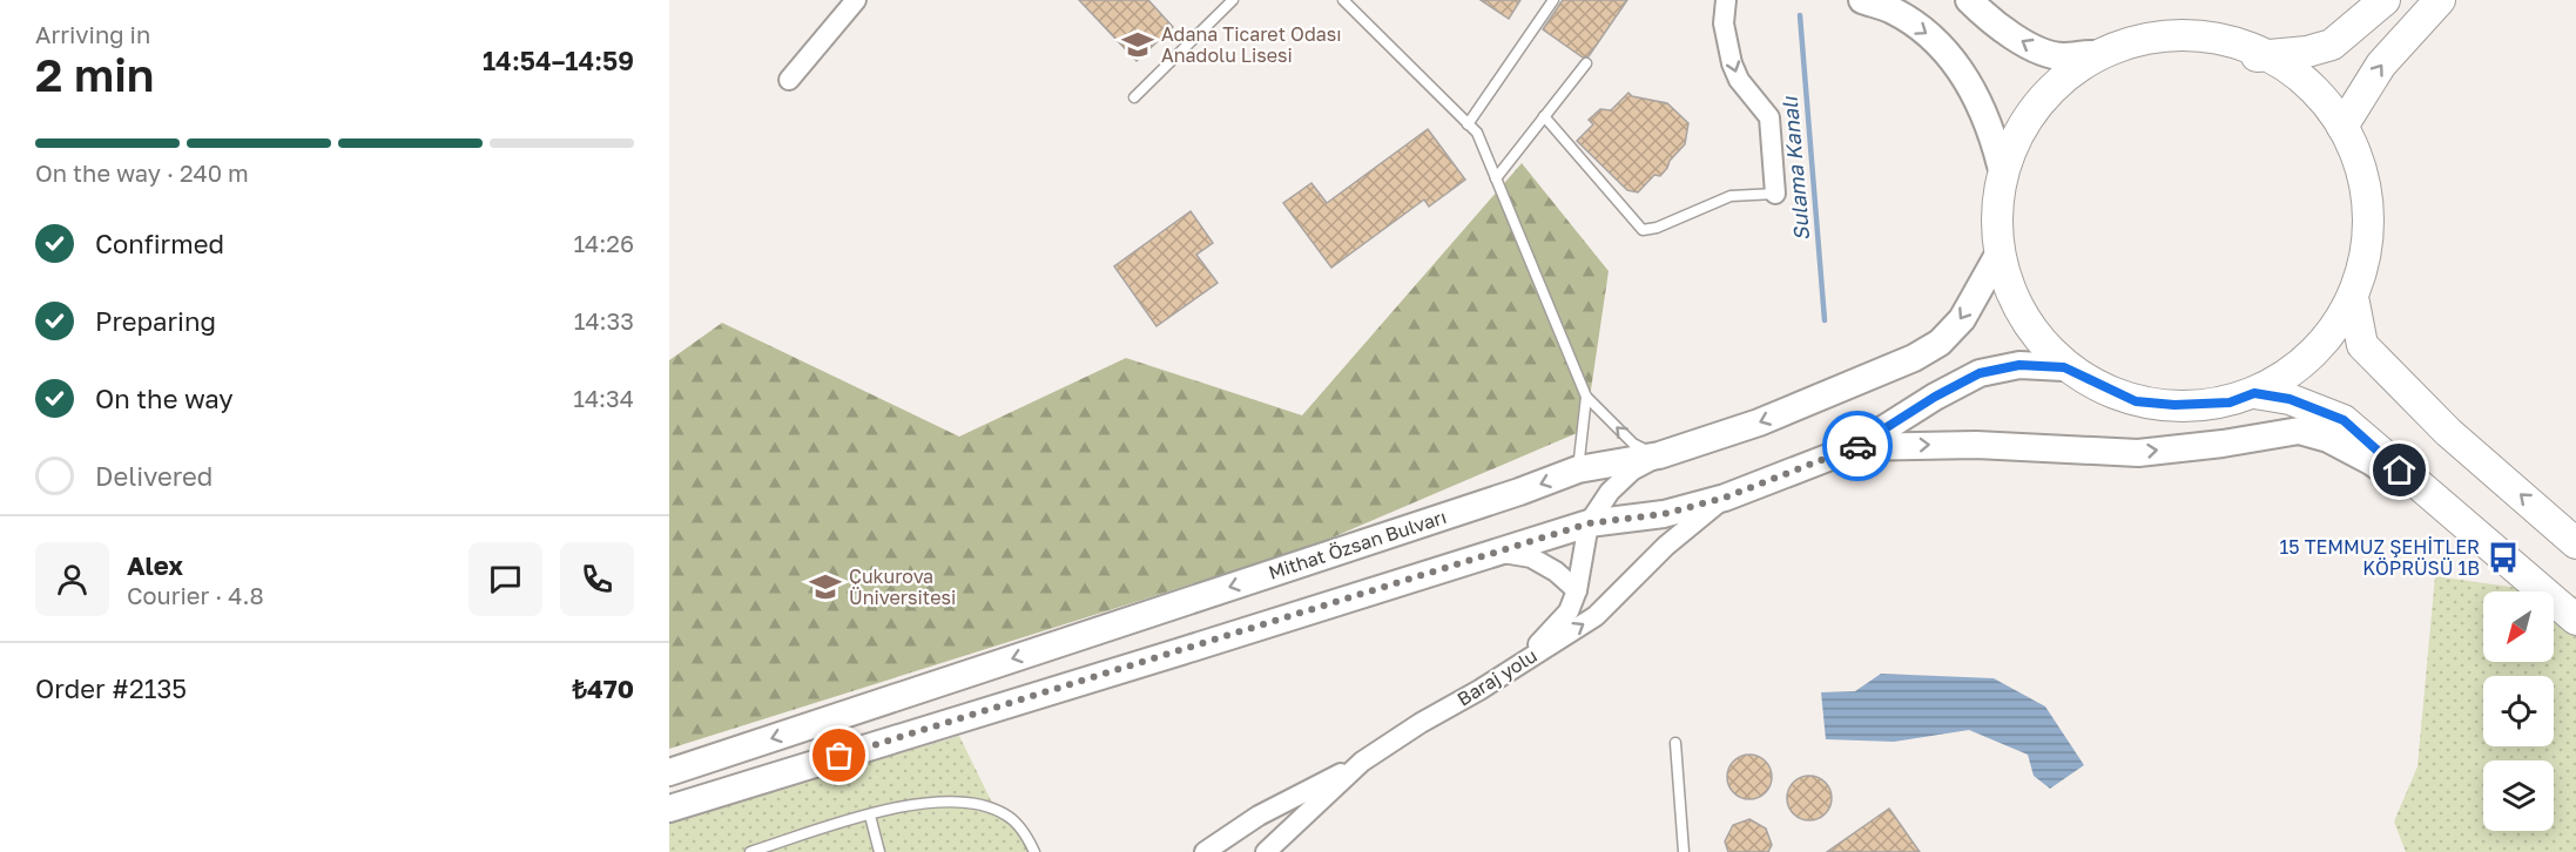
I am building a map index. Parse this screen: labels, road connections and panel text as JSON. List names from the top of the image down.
{
  "streets": {
    "main road": ["Mithat Özsan Bulvarı"],
    "street": ["Baraj yolu"]
  },
  "water": ["Sulama Kanalı"],
  "places": {
    "school or university": ["Adana Ticaret Odası Anadolu Lisesi", "Çukurova Üniversitesi"],
    "bus stop": ["15 TEMMUZ ŞEHİTLER KÖPRÜSÜ 1B"]
  },
  "north": "bottom left",
  "page": {
    "heading": ["2 min", "Arriving in", "14:54–14:59"],
    "panel": [
      "Alex",
      "Courier · 4.8",
      "Order #2135",
      "₺470"
    ],
    "bar": "On the way · 240 m",
    "list": [
      ["Confirmed", "14:26"],
      ["Preparing", "14:33"],
      ["On the way", "14:34"],
      "Delivered"
    ]
  }
}
